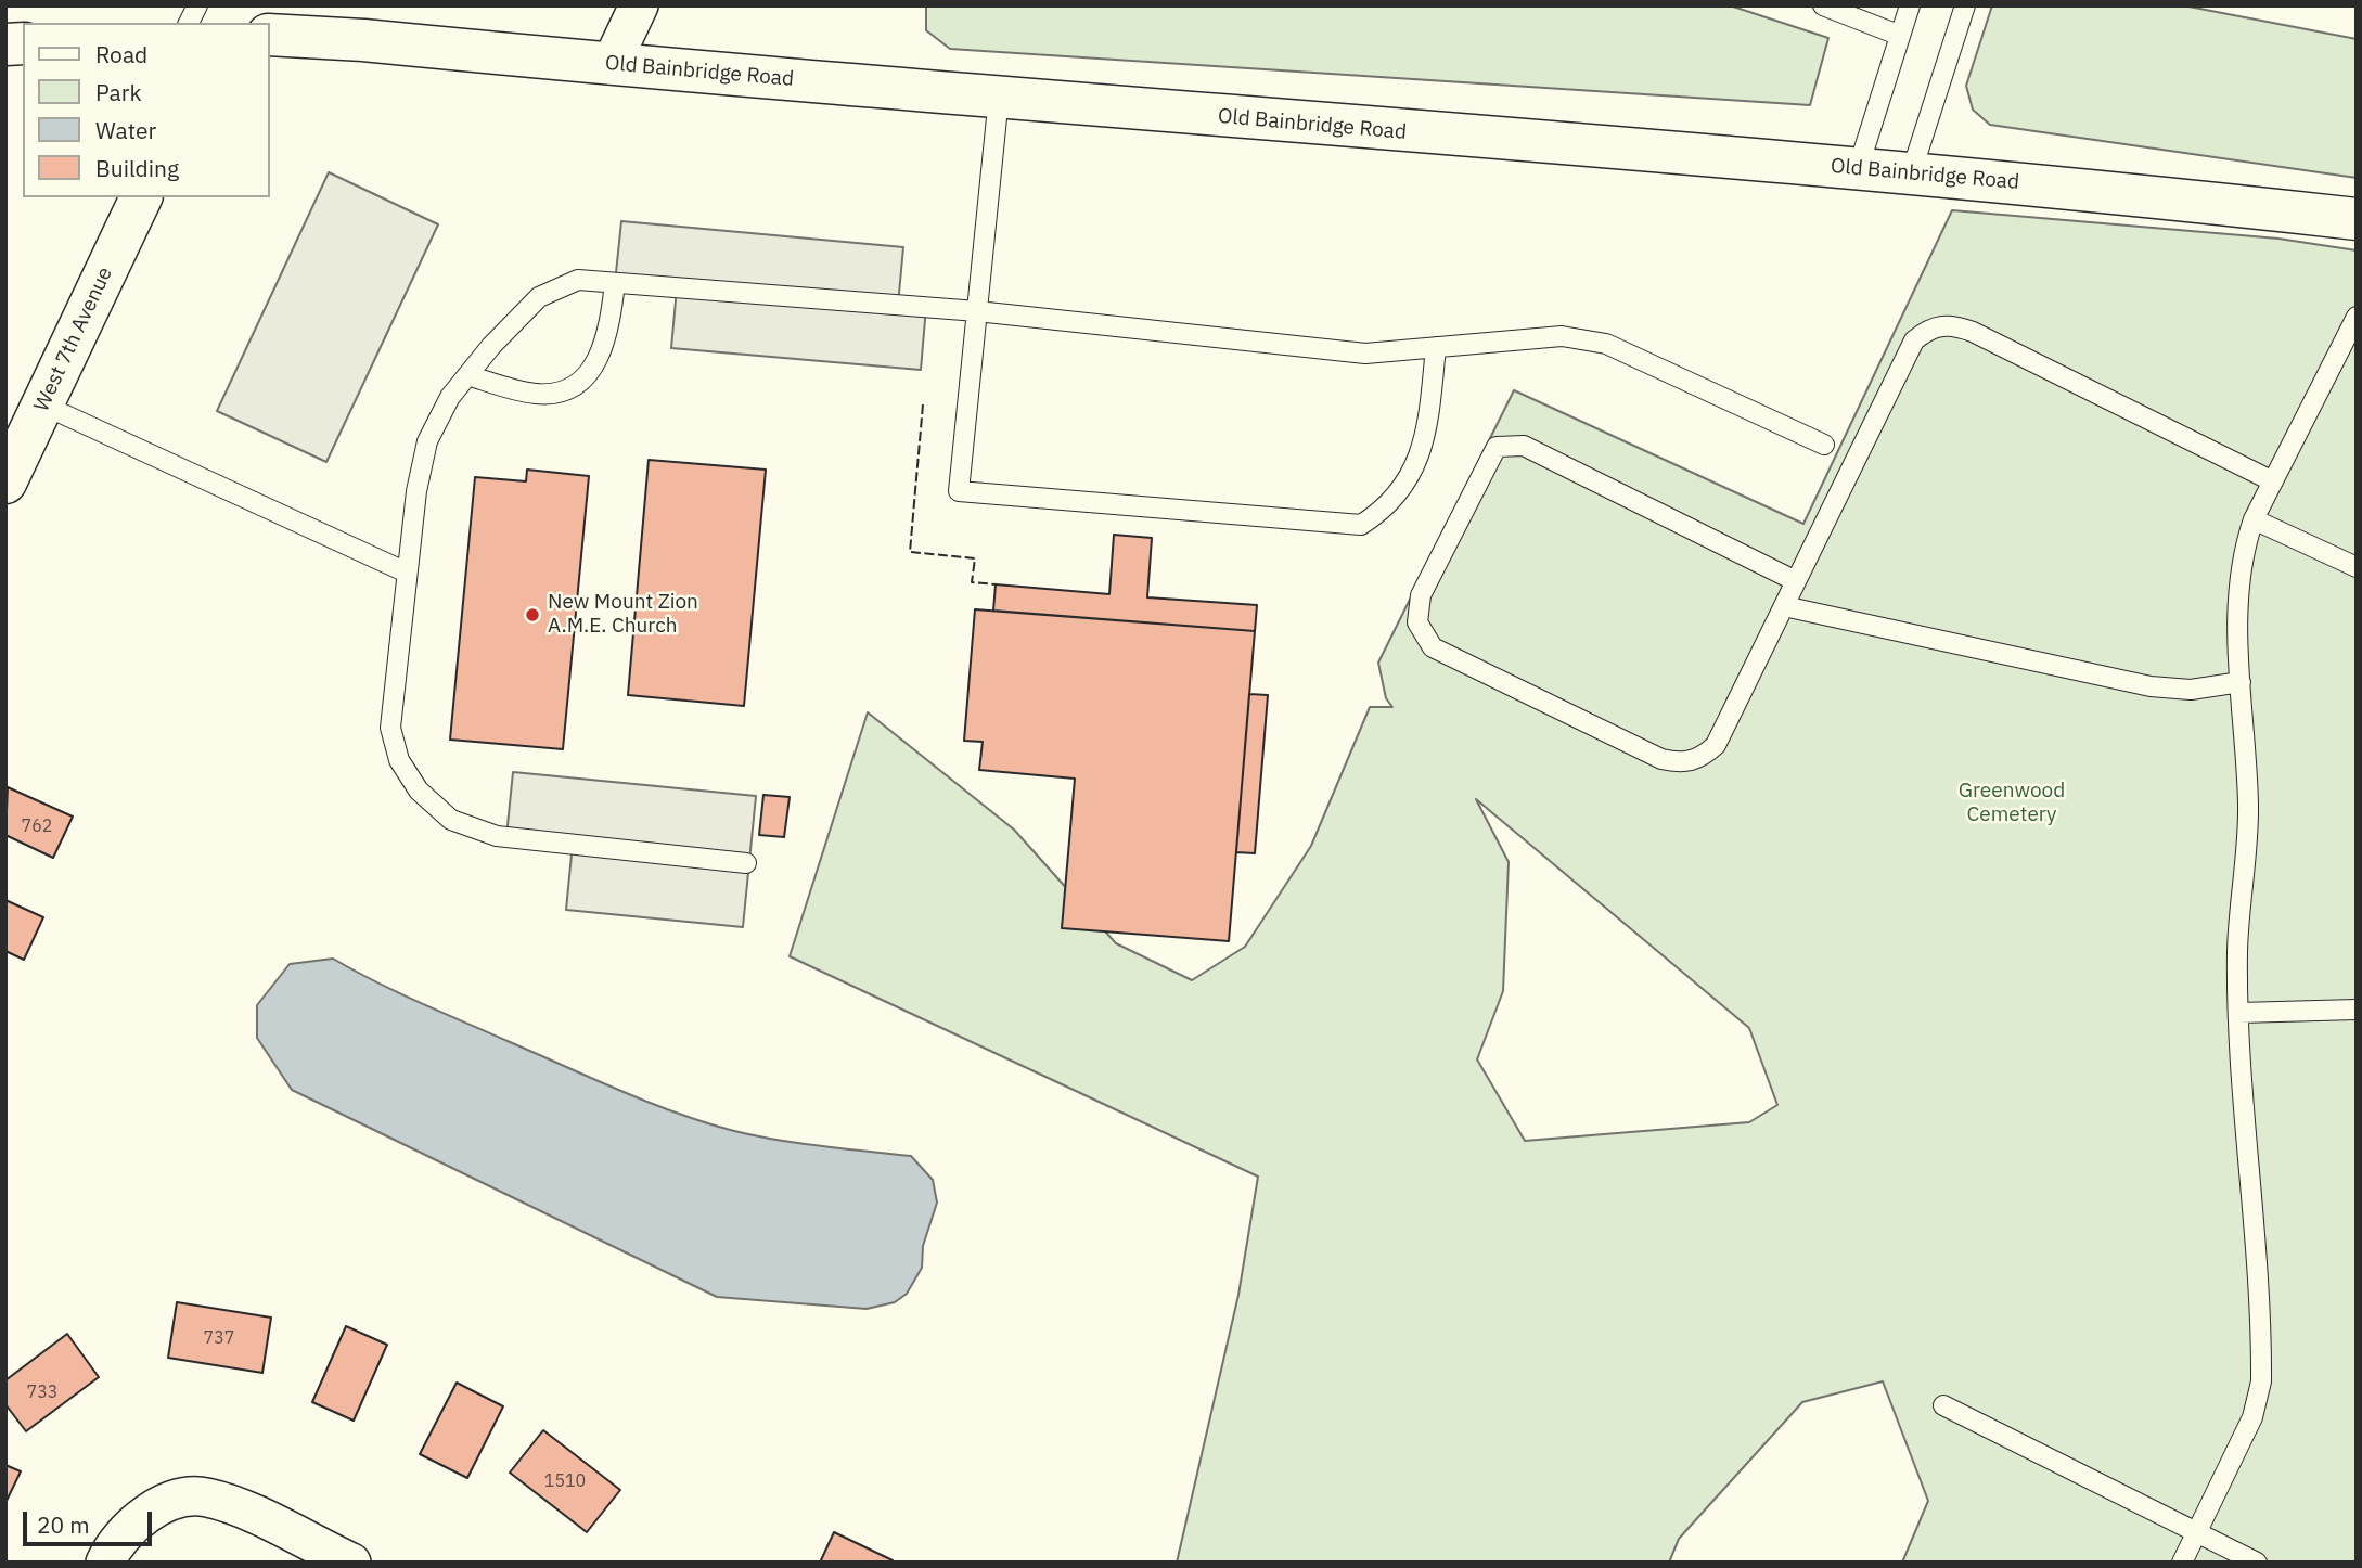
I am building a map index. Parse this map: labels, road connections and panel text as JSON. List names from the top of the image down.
{
  "streets": {
    "main road": ["Old Bainbridge Road", "West 7th Avenue"]
  },
  "parks": ["Greenwood Cemetery"],
  "places": ["New Mount Zion A.M.E. Church"],
  "house_numbers": [
    "762",
    "737",
    "733",
    "1510"
  ],
  "legend": [
    "Road",
    "Park",
    "Water",
    "Building"
  ],
  "scale_bar": "20 m"
}
